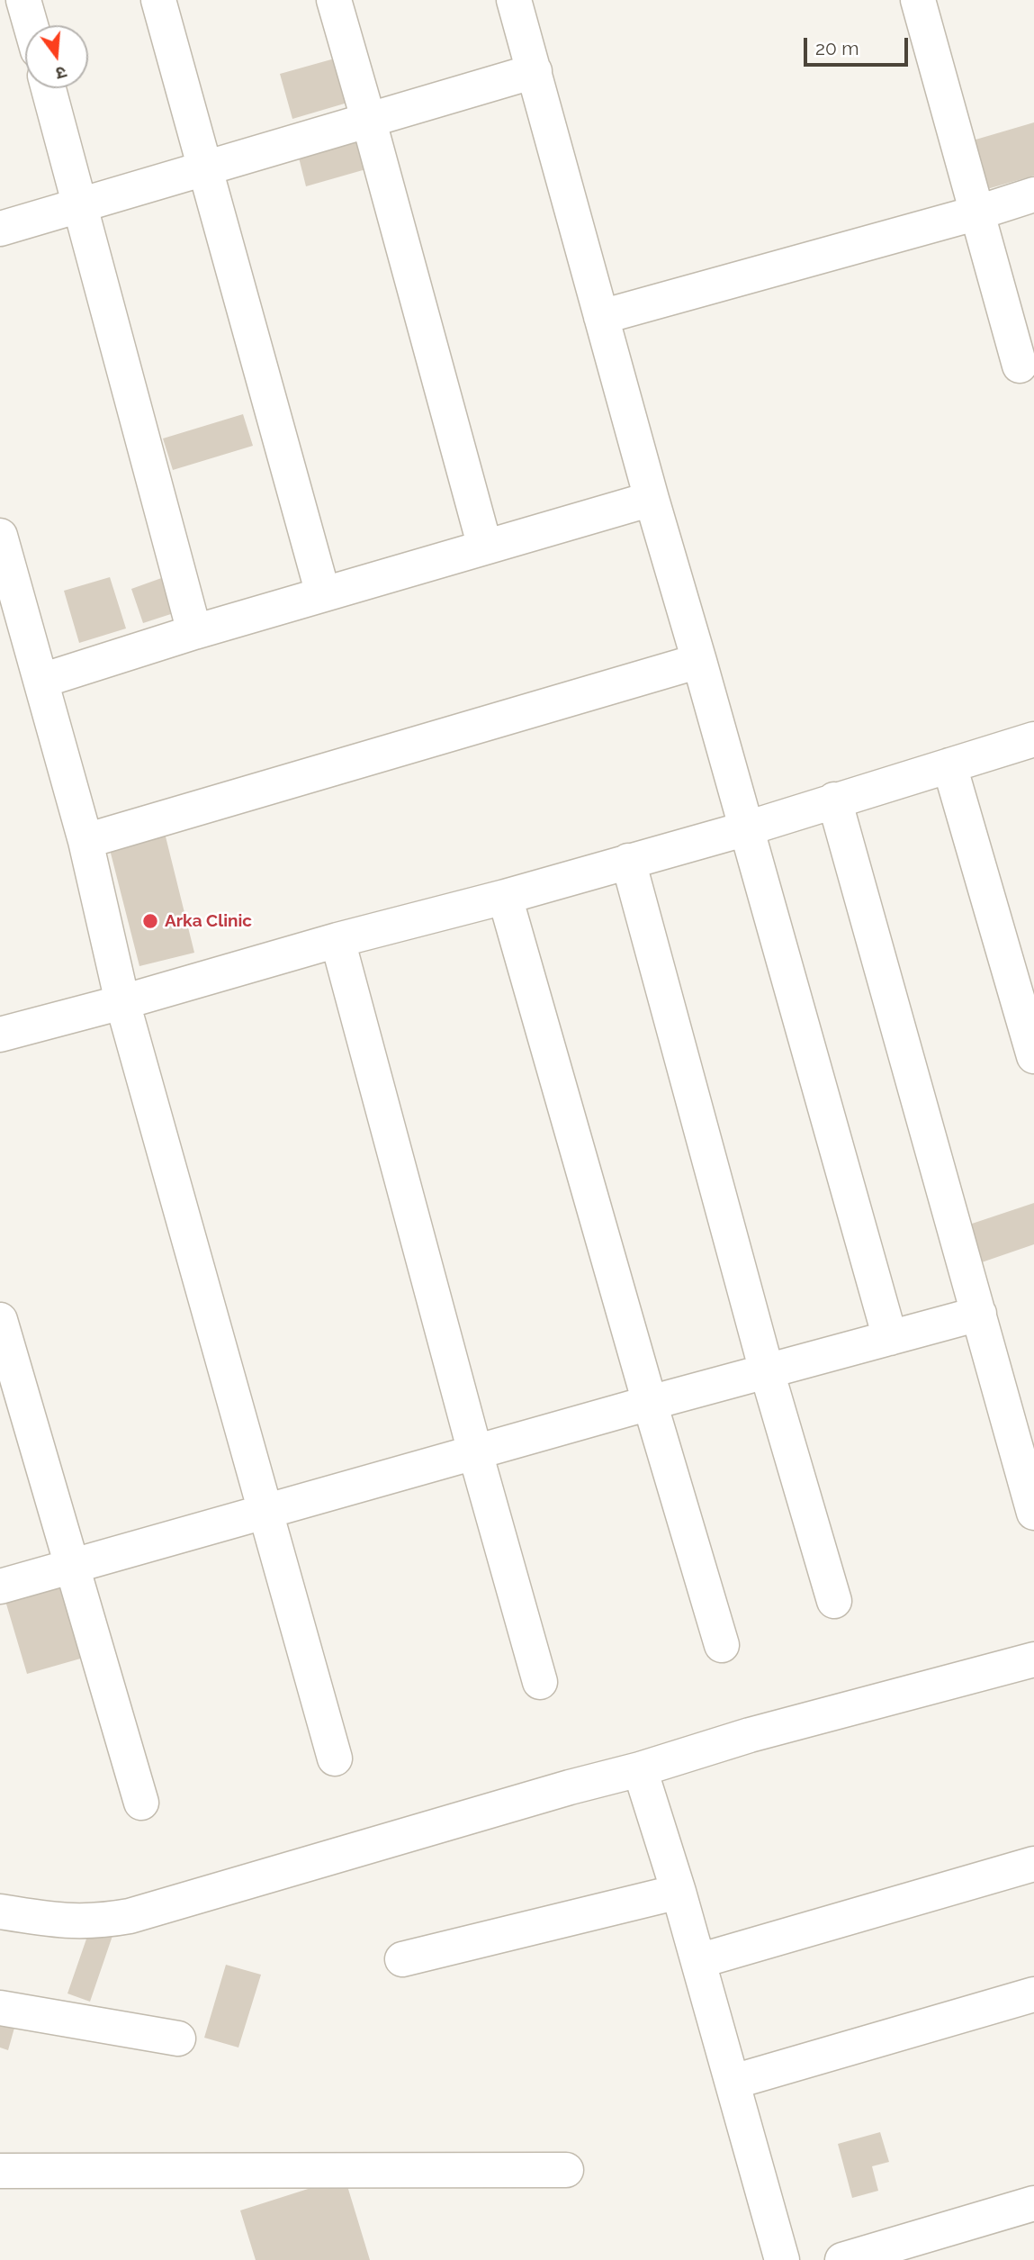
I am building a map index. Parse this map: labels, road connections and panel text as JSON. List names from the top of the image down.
{
  "places": ["Arka Clinic"],
  "scale_bar": "20 m",
  "north": "bottom"
}
